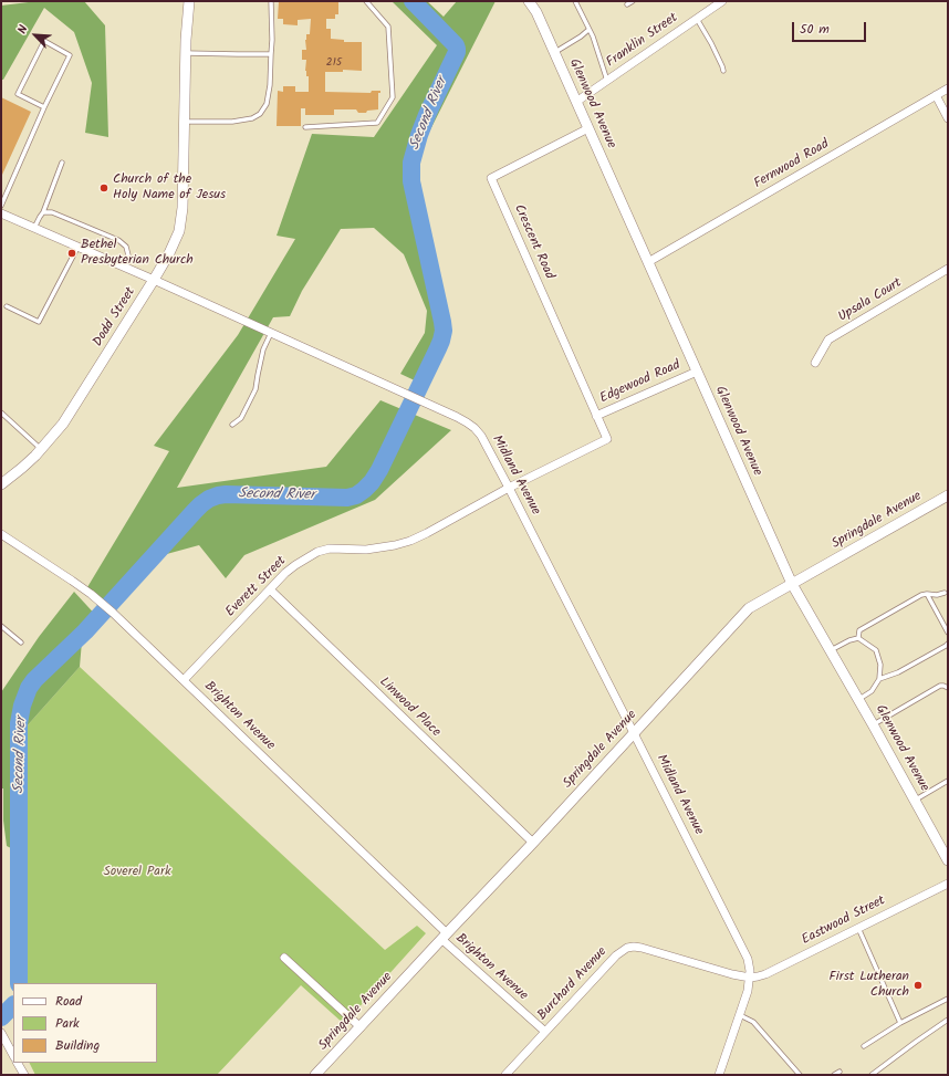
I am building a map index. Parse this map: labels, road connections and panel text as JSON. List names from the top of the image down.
{
  "streets": {
    "street": [
      "Franklin Street",
      "Glenwood Avenue",
      "Fernwood Road",
      "Crescent Road",
      "Upsala Court",
      "Dodd Street",
      "Edgewood Road",
      "Midland Avenue",
      "Springdale Avenue",
      "Everett Street",
      "Linwood Place",
      "Brighton Avenue",
      "Eastwood Street",
      "Burchard Avenue"
    ]
  },
  "crossings": [
    ["Franklin Street", "Glenwood Avenue"],
    ["Glenwood Avenue", "Fernwood Road"],
    ["Glenwood Avenue", "Crescent Road"],
    ["Glenwood Avenue", "Edgewood Road"],
    ["Glenwood Avenue", "Springdale Avenue"],
    ["Crescent Road", "Edgewood Road"],
    ["Dodd Street", "Midland Avenue"],
    ["Edgewood Road", "Midland Avenue"],
    ["Edgewood Road", "Everett Street"],
    ["Midland Avenue", "Springdale Avenue"],
    ["Midland Avenue", "Everett Street"],
    ["Midland Avenue", "Eastwood Street"],
    ["Midland Avenue", "Burchard Avenue"],
    ["Springdale Avenue", "Linwood Place"],
    ["Springdale Avenue", "Brighton Avenue"],
    ["Everett Street", "Linwood Place"],
    ["Everett Street", "Brighton Avenue"],
    ["Brighton Avenue", "Burchard Avenue"],
    ["Eastwood Street", "Burchard Avenue"]
  ],
  "water": ["Second River"],
  "parks": ["Soverel Park"],
  "places": ["Church of the Holy Name of Jesus", "Bethel Presbyterian Church", "First Lutheran Church"],
  "house_numbers": ["215"],
  "legend": ["Road", "Park", "Building"],
  "scale_bar": "50 m",
  "north": "top left"
}
